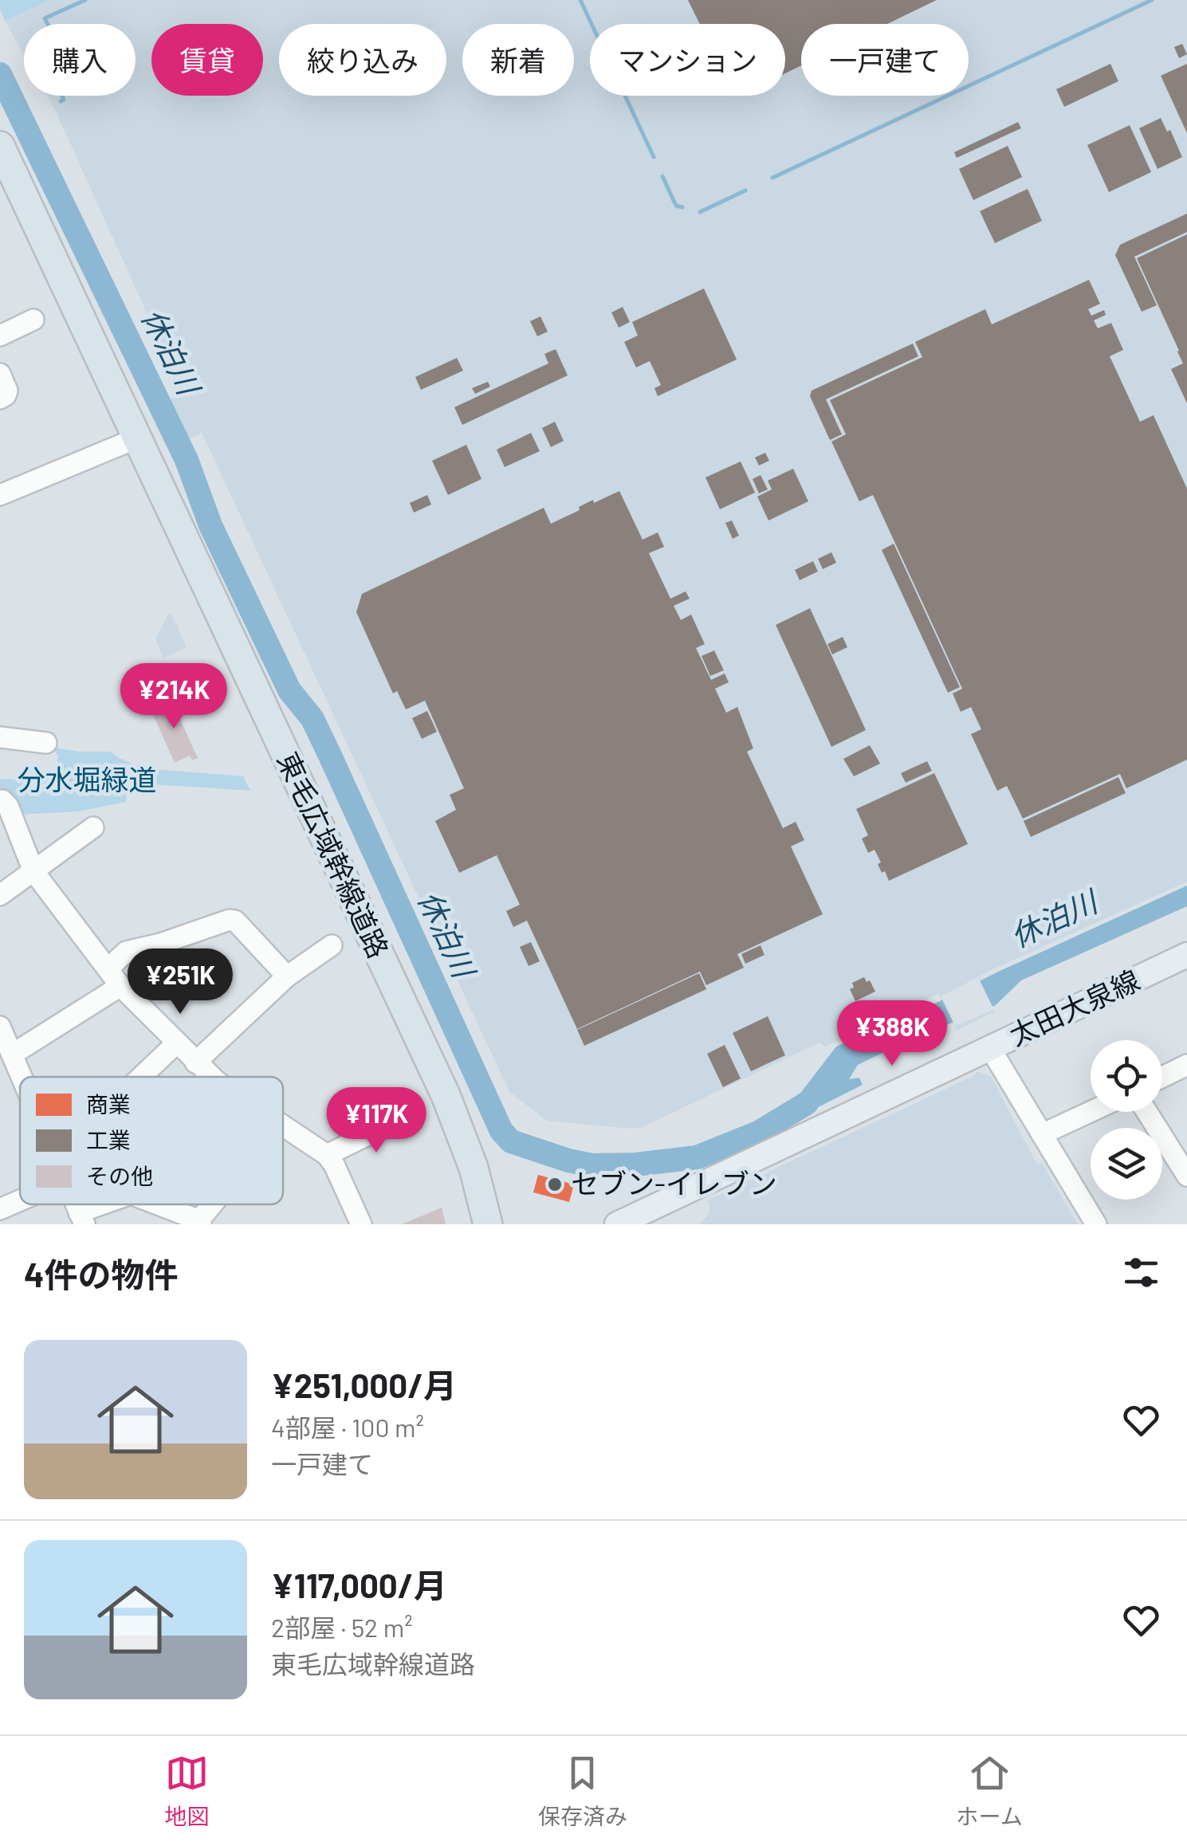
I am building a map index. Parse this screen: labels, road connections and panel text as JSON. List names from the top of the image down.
{
  "streets": {
    "highway": ["東毛広域幹線道路"],
    "main road": ["太田大泉線"]
  },
  "water": ["休泊川"],
  "parks": ["分水堀緑道"],
  "places": ["セブン-イレブン"],
  "legend": ["商業", "工業", "その他"],
  "page": {
    "chip": [
      "購入",
      "賃貸",
      "絞り込み",
      "新着",
      "マンション",
      "一戸建て"
    ],
    "price": [
      "¥214K",
      "¥251K",
      "¥388K",
      "¥117K"
    ],
    "heading": "4件の物件",
    "list": [
      {
        "name": "¥251,000/月",
        "note": "4部屋 · 100 m² · 一戸建て"
      },
      {
        "name": "¥117,000/月",
        "note": "2部屋 · 52 m² · 東毛広域幹線道路"
      }
    ],
    "tabs": ["地図", "保存済み", "ホーム"]
  }
}
